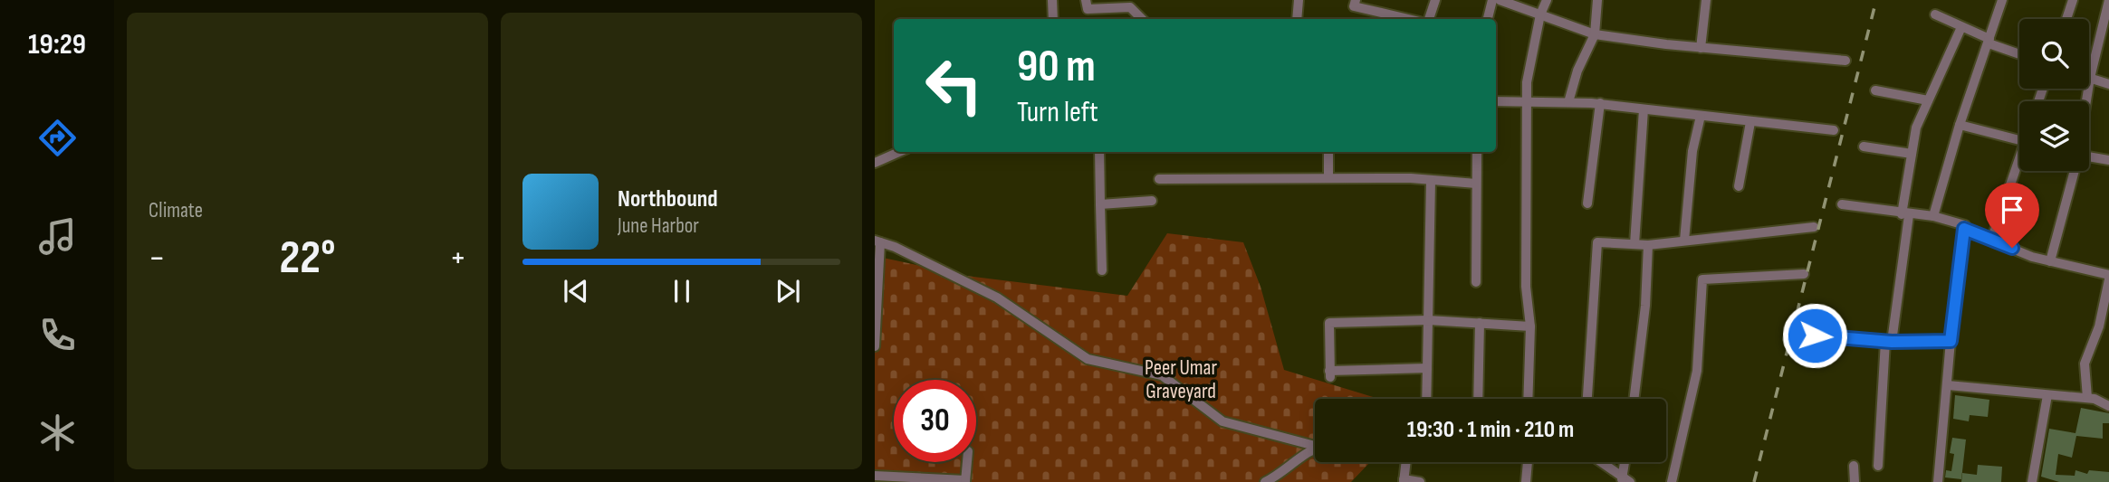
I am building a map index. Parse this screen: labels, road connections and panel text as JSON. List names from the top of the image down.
{
  "parks": ["Peer Umar Graveyard"],
  "page": {
    "tabs": "19:29",
    "tile": "Climate",
    "turn": ["90 m", "Turn left"],
    "song": ["Northbound", "June Harbor"],
    "heat": ["−", "22°", "+"],
    "limit": "30",
    "trip": "19:30 · 1 min · 210 m"
  }
}
